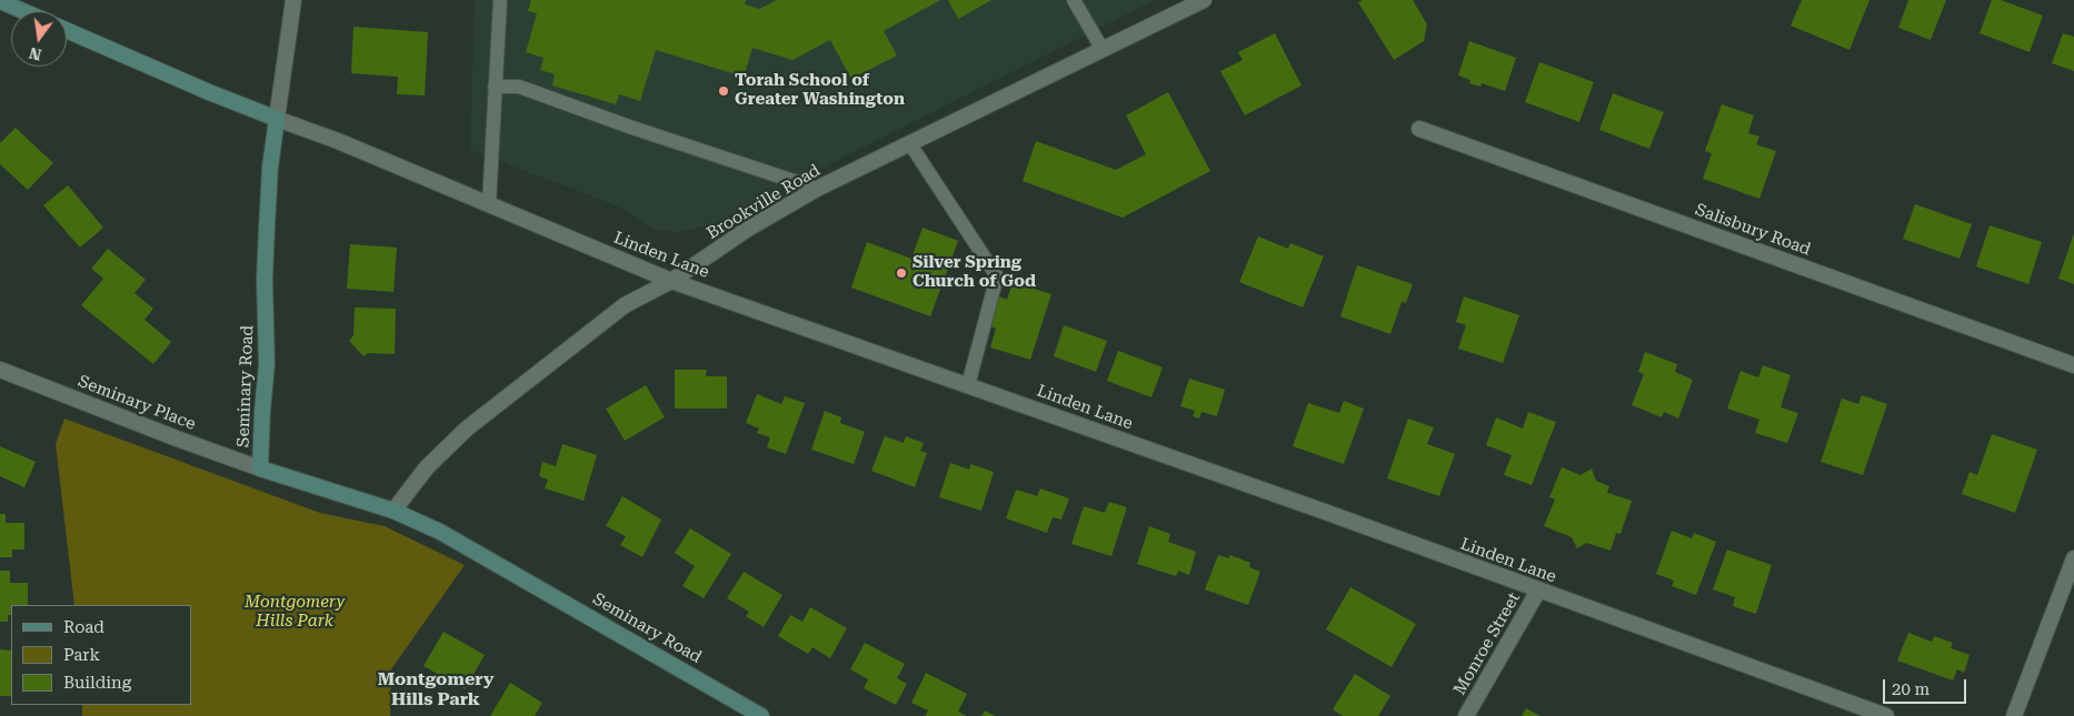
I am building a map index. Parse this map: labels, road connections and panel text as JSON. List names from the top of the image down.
{
  "streets": {
    "main road": ["Seminary Road"],
    "street": [
      "Brookville Road",
      "Salisbury Road",
      "Linden Lane",
      "Seminary Place",
      "Monroe Street"
    ]
  },
  "crossings": [
    ["Brookville Road", "Linden Lane"],
    ["Brookville Road", "Seminary Road"],
    ["Linden Lane", "Seminary Road"],
    ["Linden Lane", "Monroe Street"],
    ["Seminary Road", "Seminary Place"]
  ],
  "districts": ["Montgomery Hills Park"],
  "parks": ["Montgomery Hills Park"],
  "places": ["Torah School of Greater Washington", "Silver Spring Church of God"],
  "legend": ["Road", "Park", "Building"],
  "scale_bar": "20 m",
  "north": "bottom"
}
